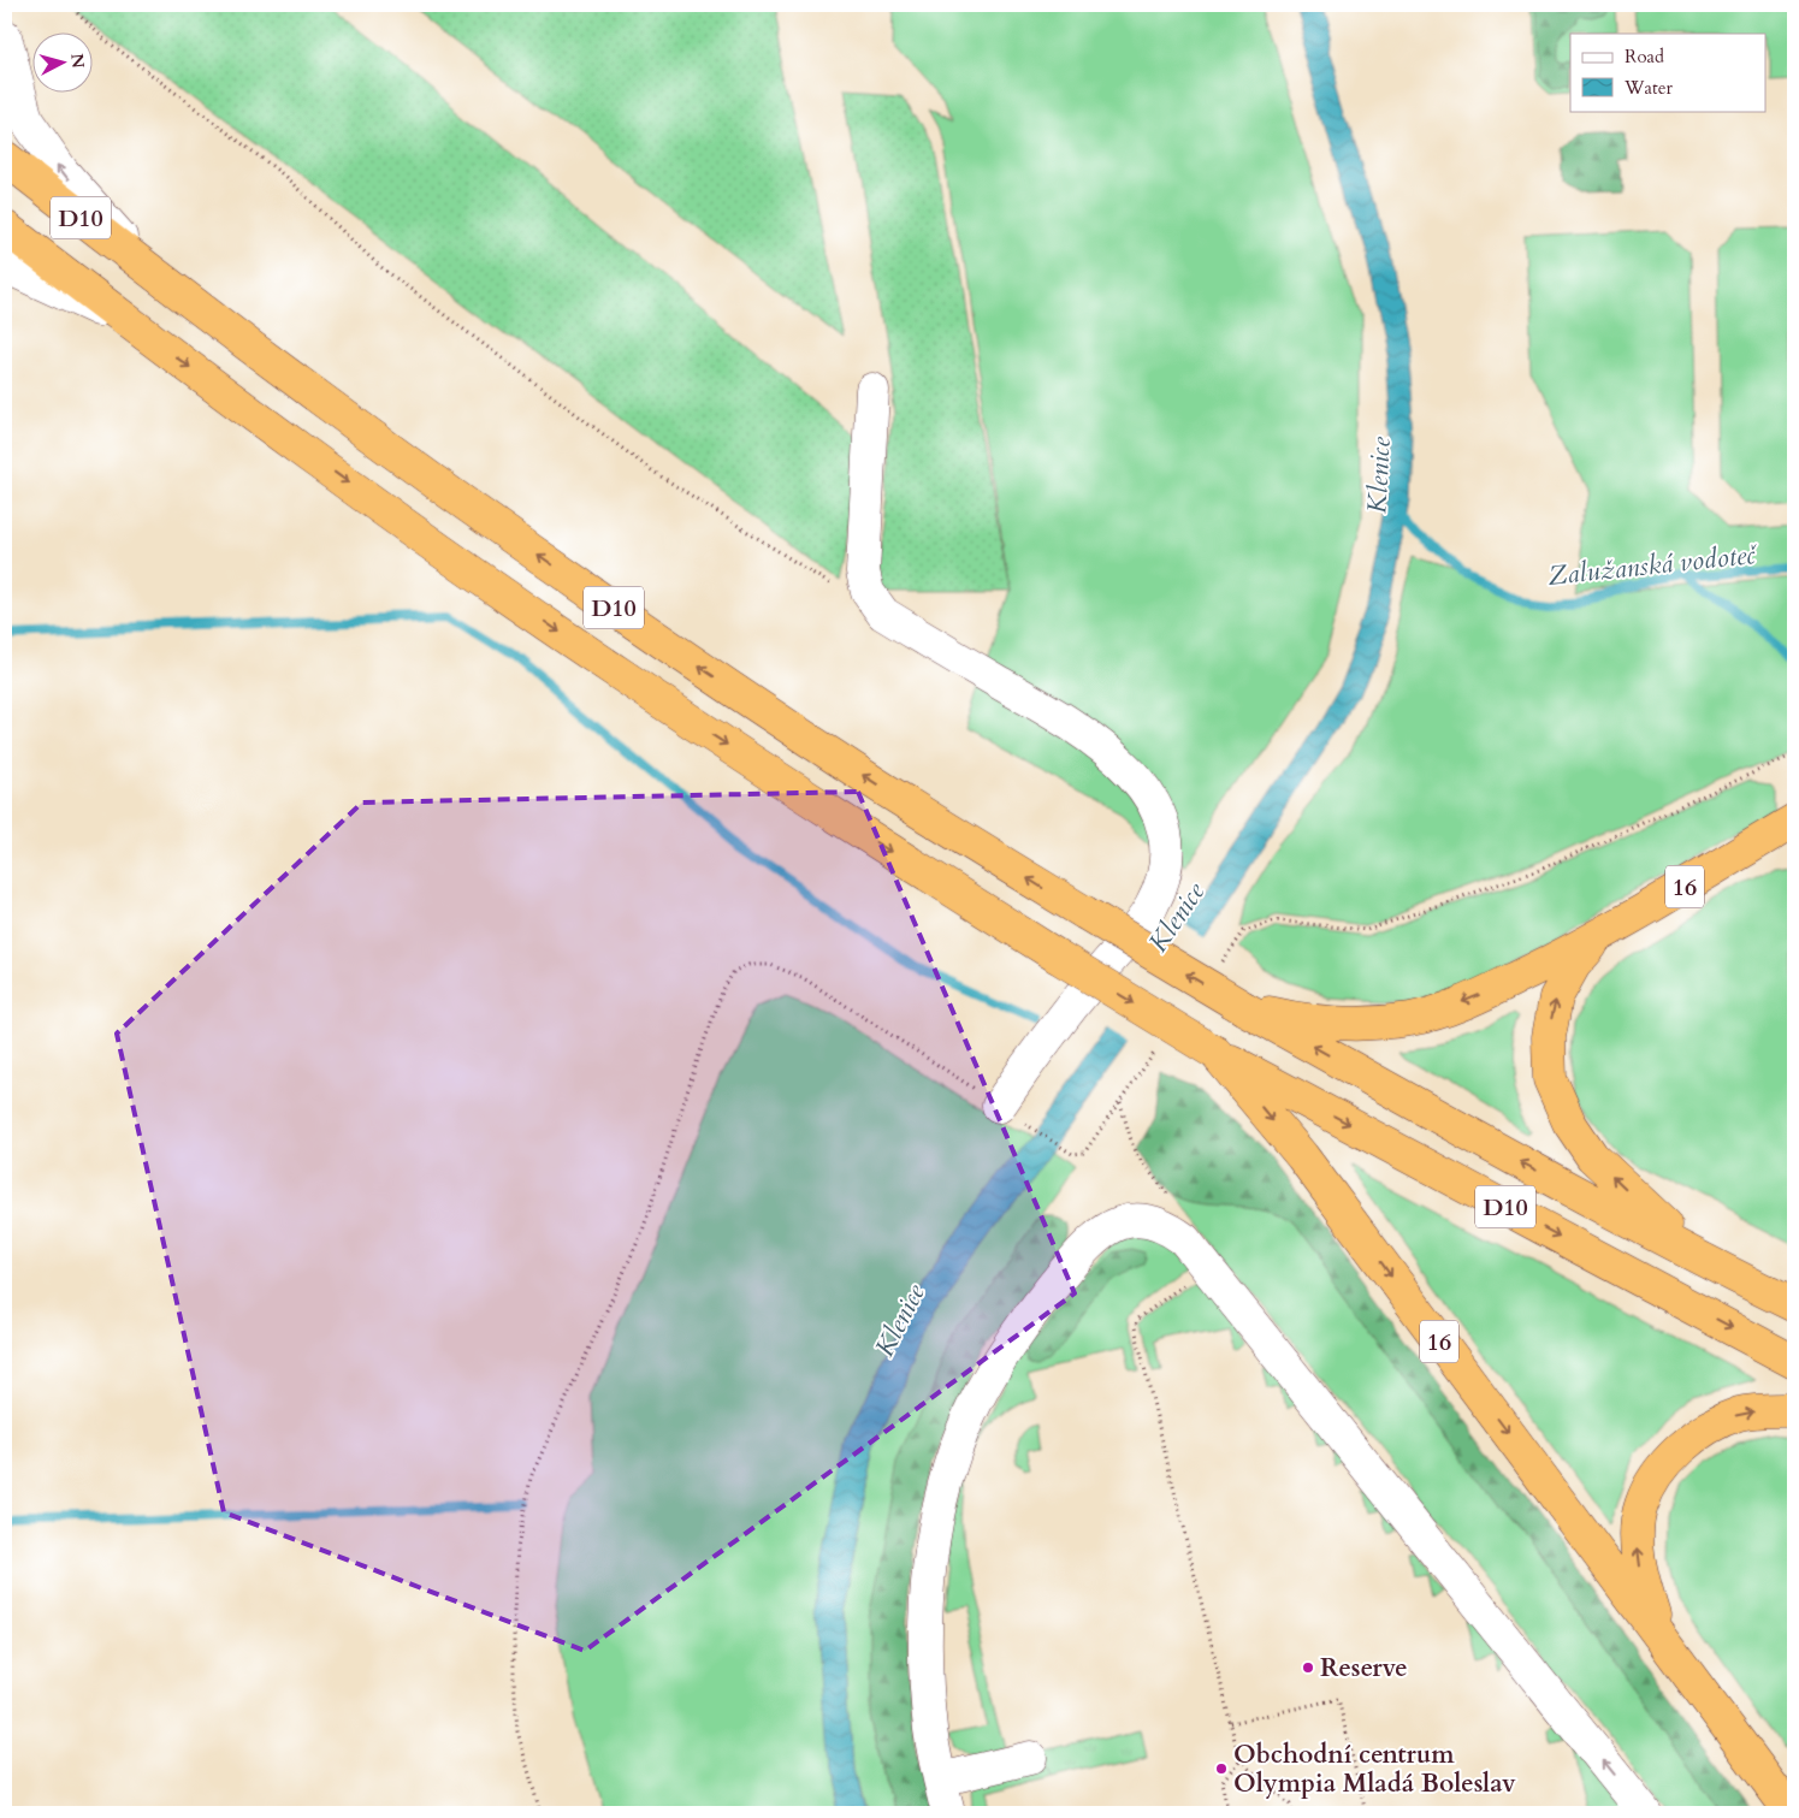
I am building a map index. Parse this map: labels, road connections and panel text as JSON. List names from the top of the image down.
{
  "streets": {
    "highway": ["D10", "16"]
  },
  "crossings": [
    ["D10", "16"]
  ],
  "water": ["Klenice", "Zalužanská vodoteč"],
  "places": ["Reserve", "Obchodní centrum Olympia Mladá Boleslav"],
  "legend": ["Road", "Water"],
  "north": "right"
}
